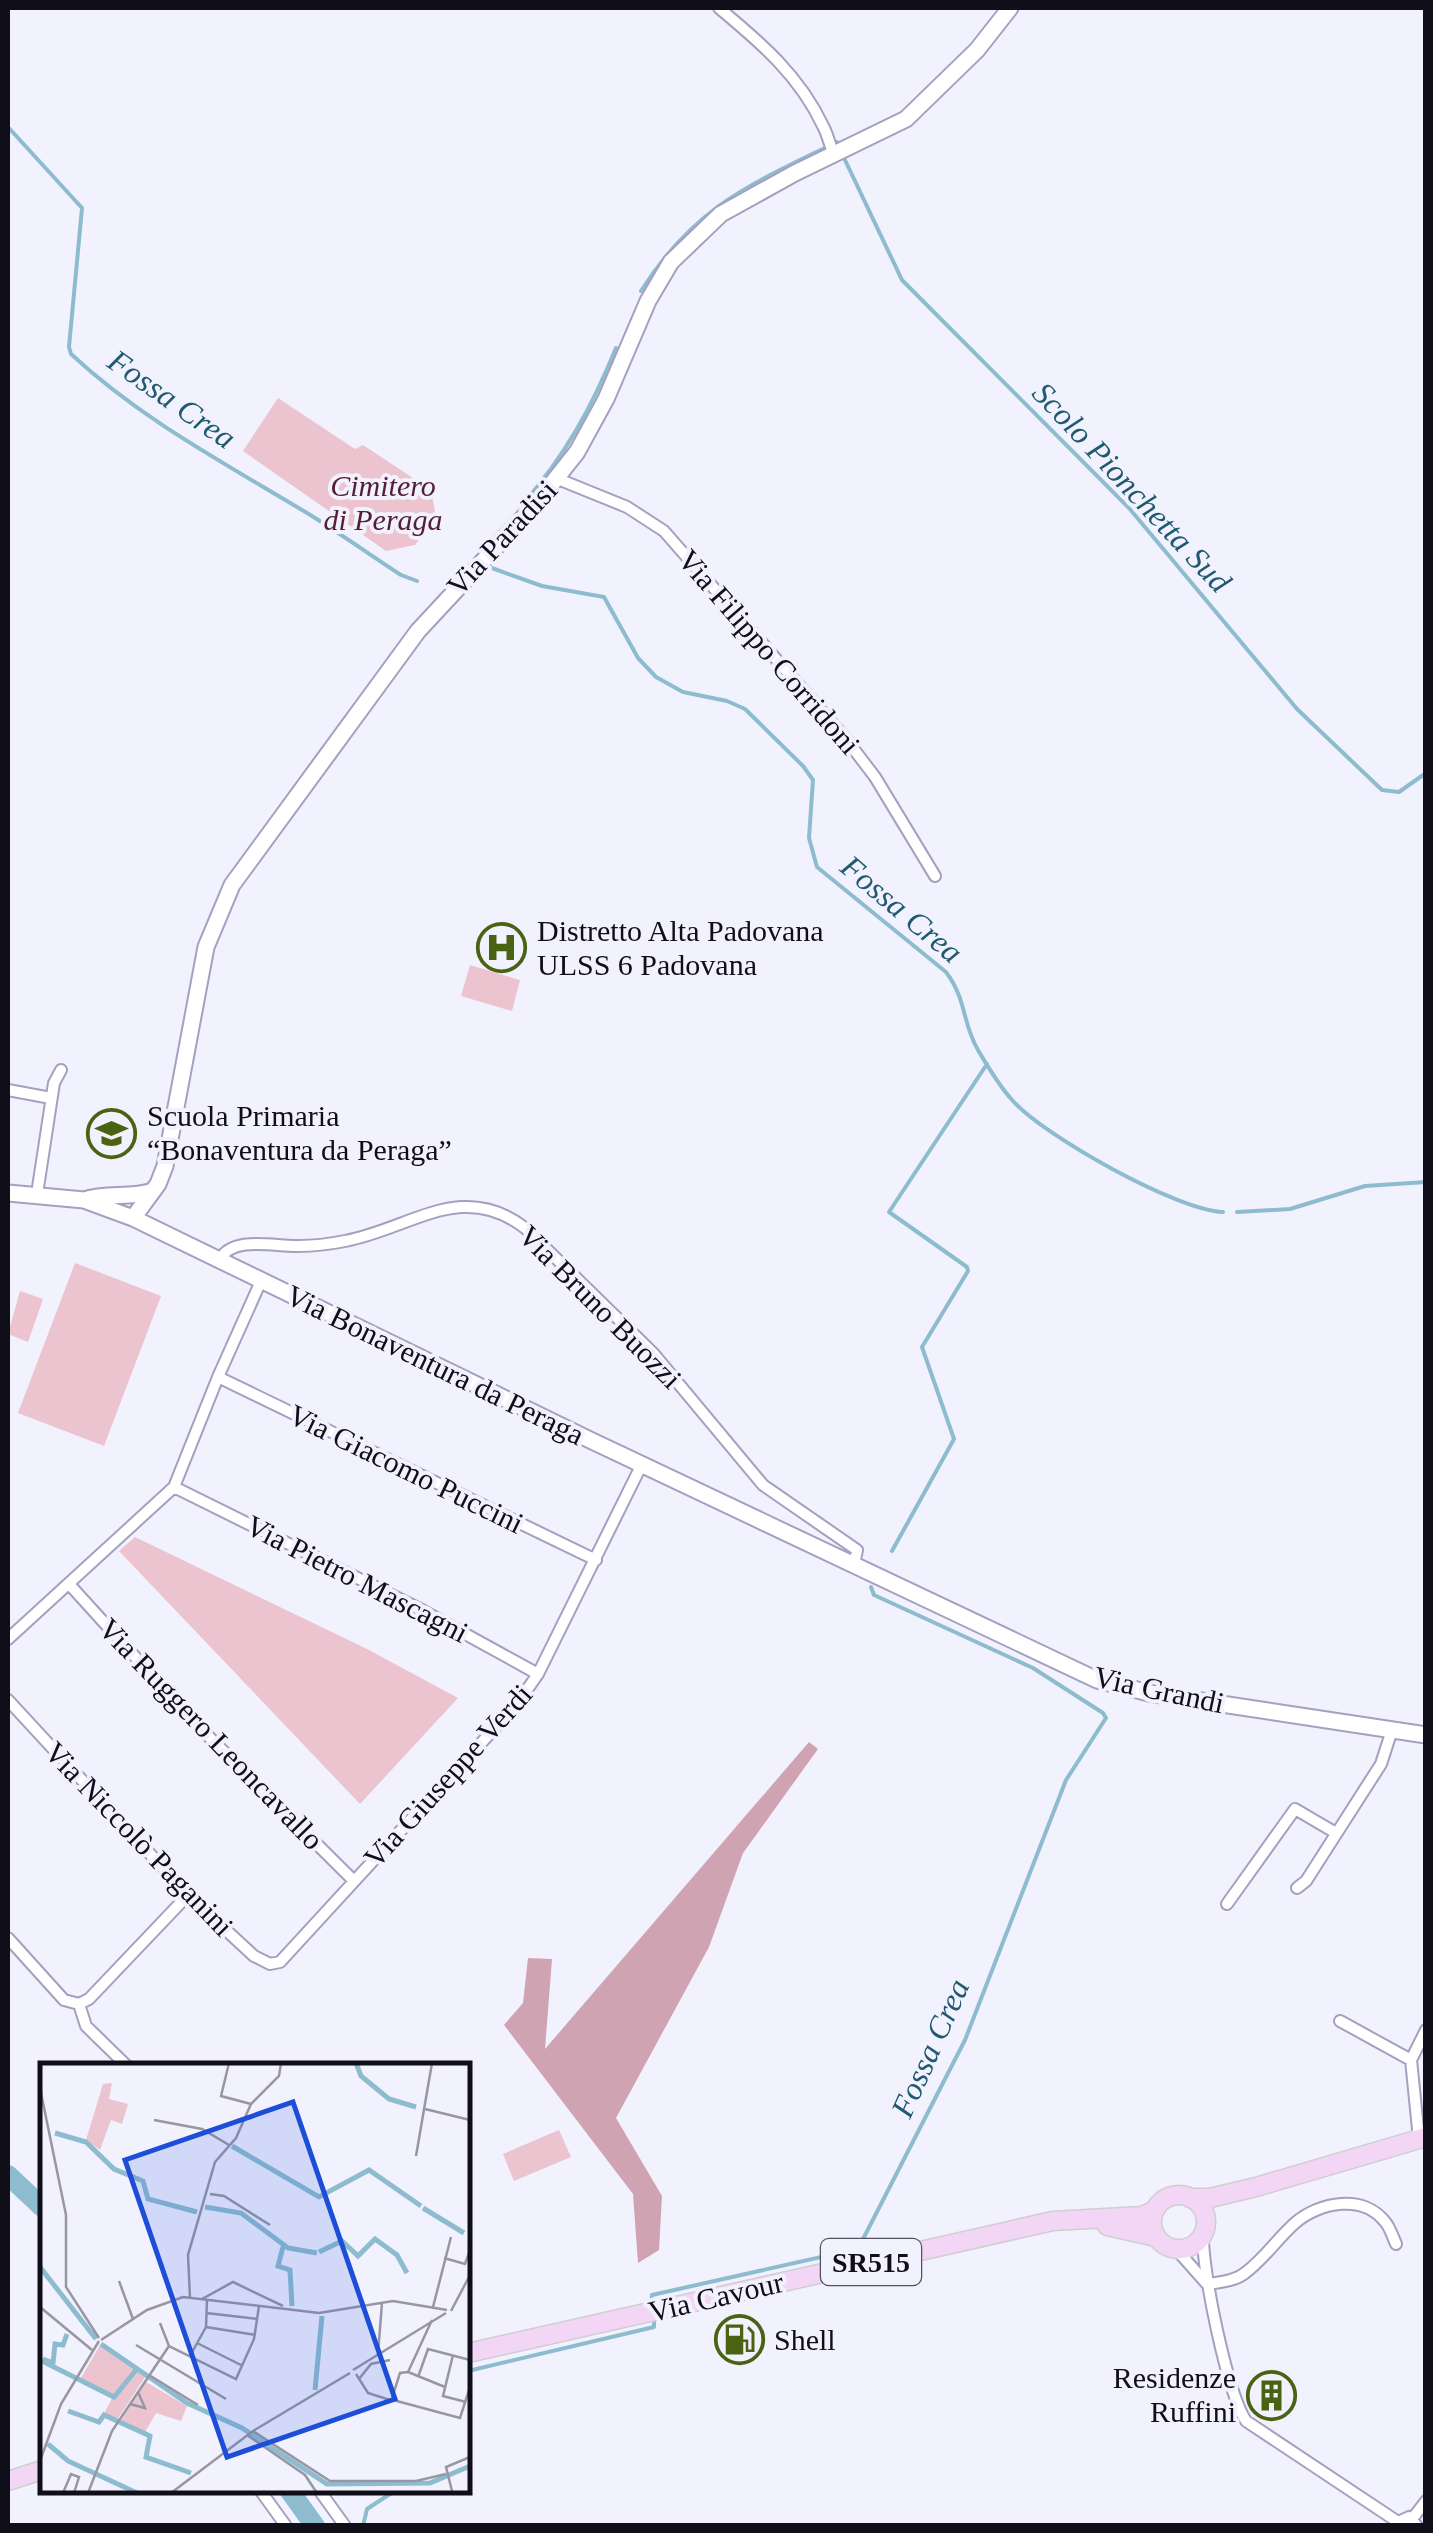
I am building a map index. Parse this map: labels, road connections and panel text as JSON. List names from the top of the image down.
{
  "streets": {
    "main road": ["SR515", "Via Cavour"],
    "street": [
      "Via Paradisi",
      "Via Filippo Corridoni",
      "Via Bruno Buozzi",
      "Via Bonaventura da Peraga",
      "Via Giacomo Puccini",
      "Via Pietro Mascagni",
      "Via Grandi",
      "Via Ruggero Leoncavallo",
      "Via Giuseppe Verdi",
      "Via Niccolò Paganini"
    ]
  },
  "crossings": [
    ["Via Paradisi", "Via Filippo Corridoni"],
    ["Via Paradisi", "Via Bonaventura da Peraga"],
    ["Via Bruno Buozzi", "Via Bonaventura da Peraga"],
    ["Via Bruno Buozzi", "Via Grandi"],
    ["Via Bonaventura da Peraga", "Via Grandi"],
    ["Via Bonaventura da Peraga", "Via Giuseppe Verdi"],
    ["Via Giacomo Puccini", "Via Giuseppe Verdi"],
    ["Via Pietro Mascagni", "Via Giuseppe Verdi"],
    ["Via Ruggero Leoncavallo", "Via Giuseppe Verdi"],
    ["Via Giuseppe Verdi", "Via Niccolò Paganini"]
  ],
  "water": ["Fossa Crea", "Scolo Pionchetta Sud"],
  "parks": ["Cimitero di Peraga"],
  "places": {
    "hospital": ["Distretto Alta Padovana ULSS 6 Padovana"],
    "school or university": ["Scuola Primaria “Bonaventura da Peraga”"],
    "fuel station": ["Shell"],
    "building": ["Residenze Ruffini"]
  }
}
